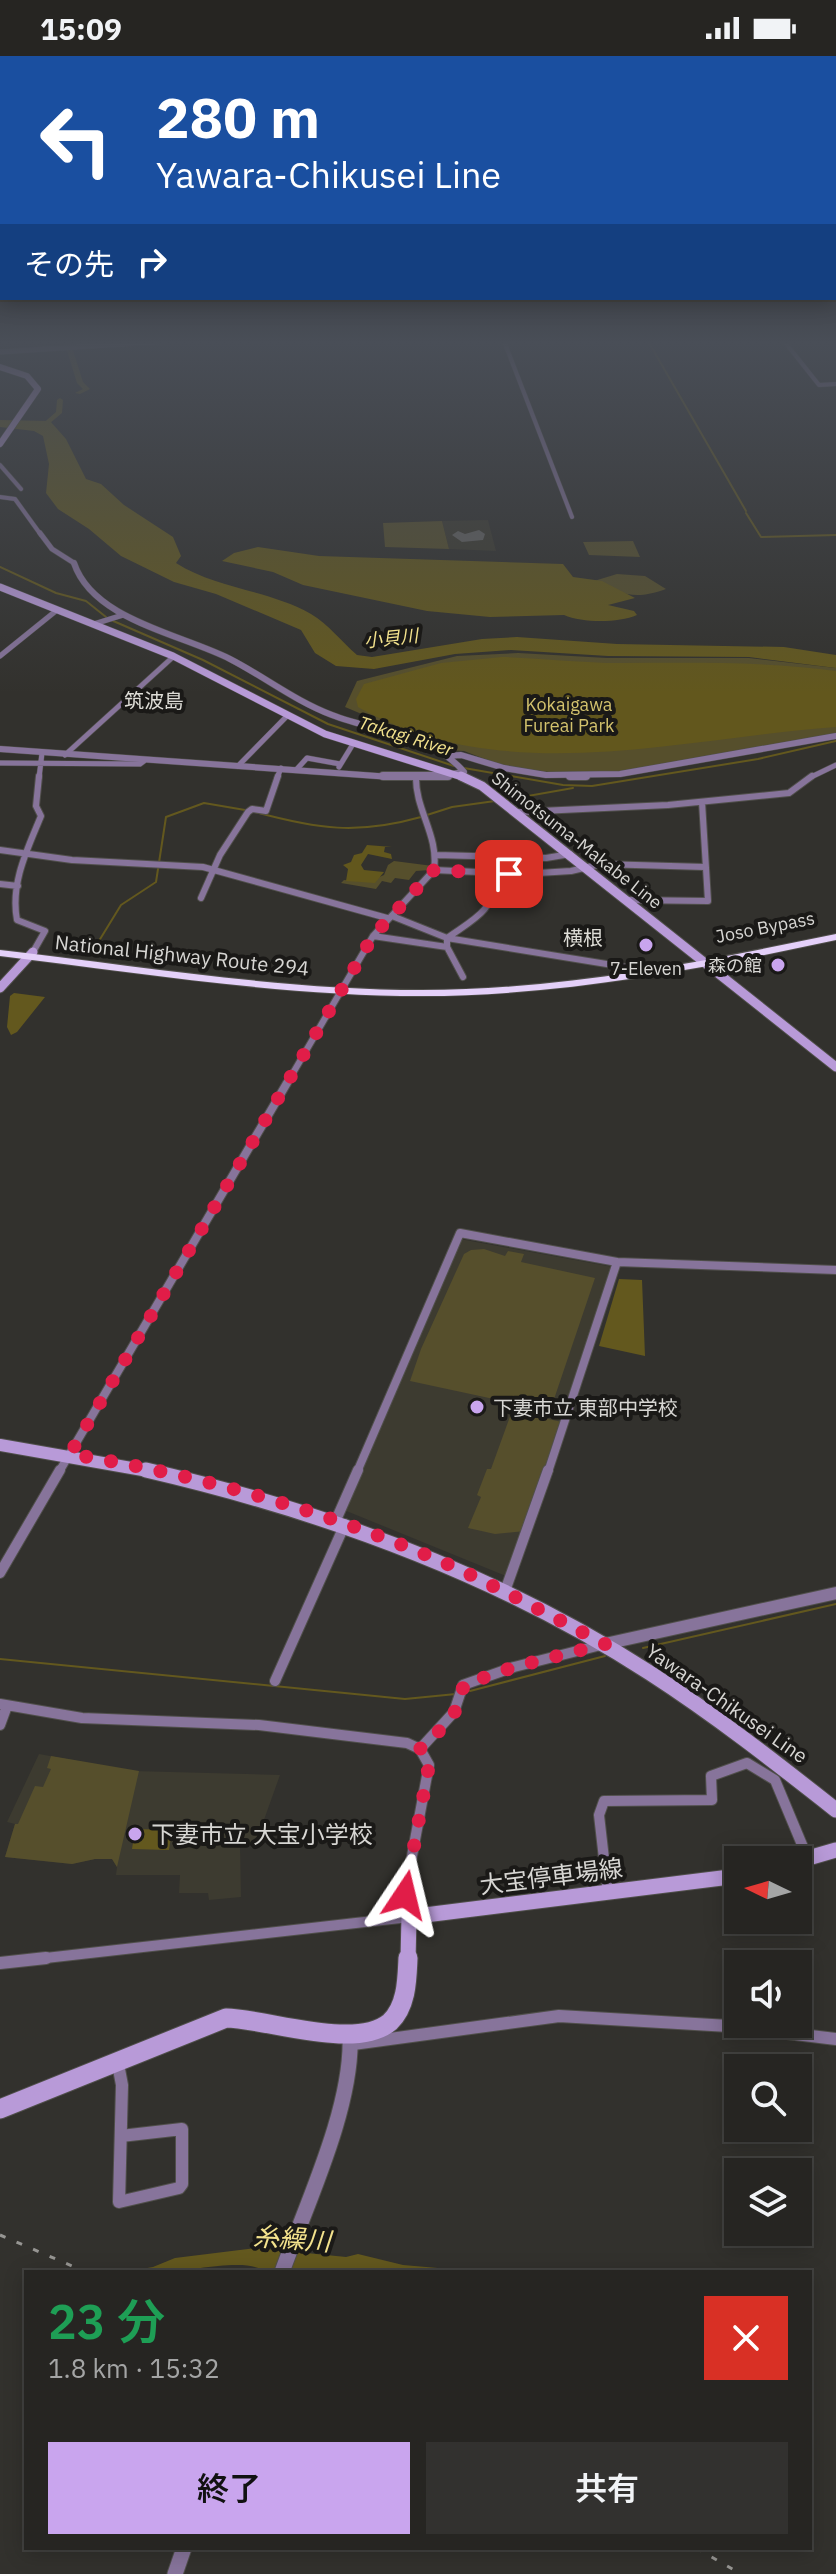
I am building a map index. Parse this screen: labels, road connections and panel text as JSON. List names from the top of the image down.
{
  "streets": {
    "highway": ["Joso Bypass", "National Highway Route 294"],
    "main road": ["Shimotsuma-Makabe Line", "Yawara-Chikusei Line", "大宝停車場線"]
  },
  "crossings": [
    ["Shimotsuma-Makabe Line", "Joso Bypass"],
    ["Shimotsuma-Makabe Line", "National Highway Route 294"],
    ["Joso Bypass", "National Highway Route 294"]
  ],
  "districts": ["筑波島", "横根"],
  "water": ["小貝川", "Takagi River", "糸繰川"],
  "parks": ["Kokaigawa Fureai Park"],
  "places": [
    "7-Eleven",
    "森の館",
    "下妻市立 東部中学校",
    "下妻市立 大宝小学校"
  ],
  "north": "left",
  "page": {
    "status": "15:09",
    "turn": ["280 m", "Yawara-Chikusei Line"],
    "then": "その先",
    "heading": ["23 分", "1.8 km · 15:32"],
    "buttons": ["終了", "共有"]
  }
}
